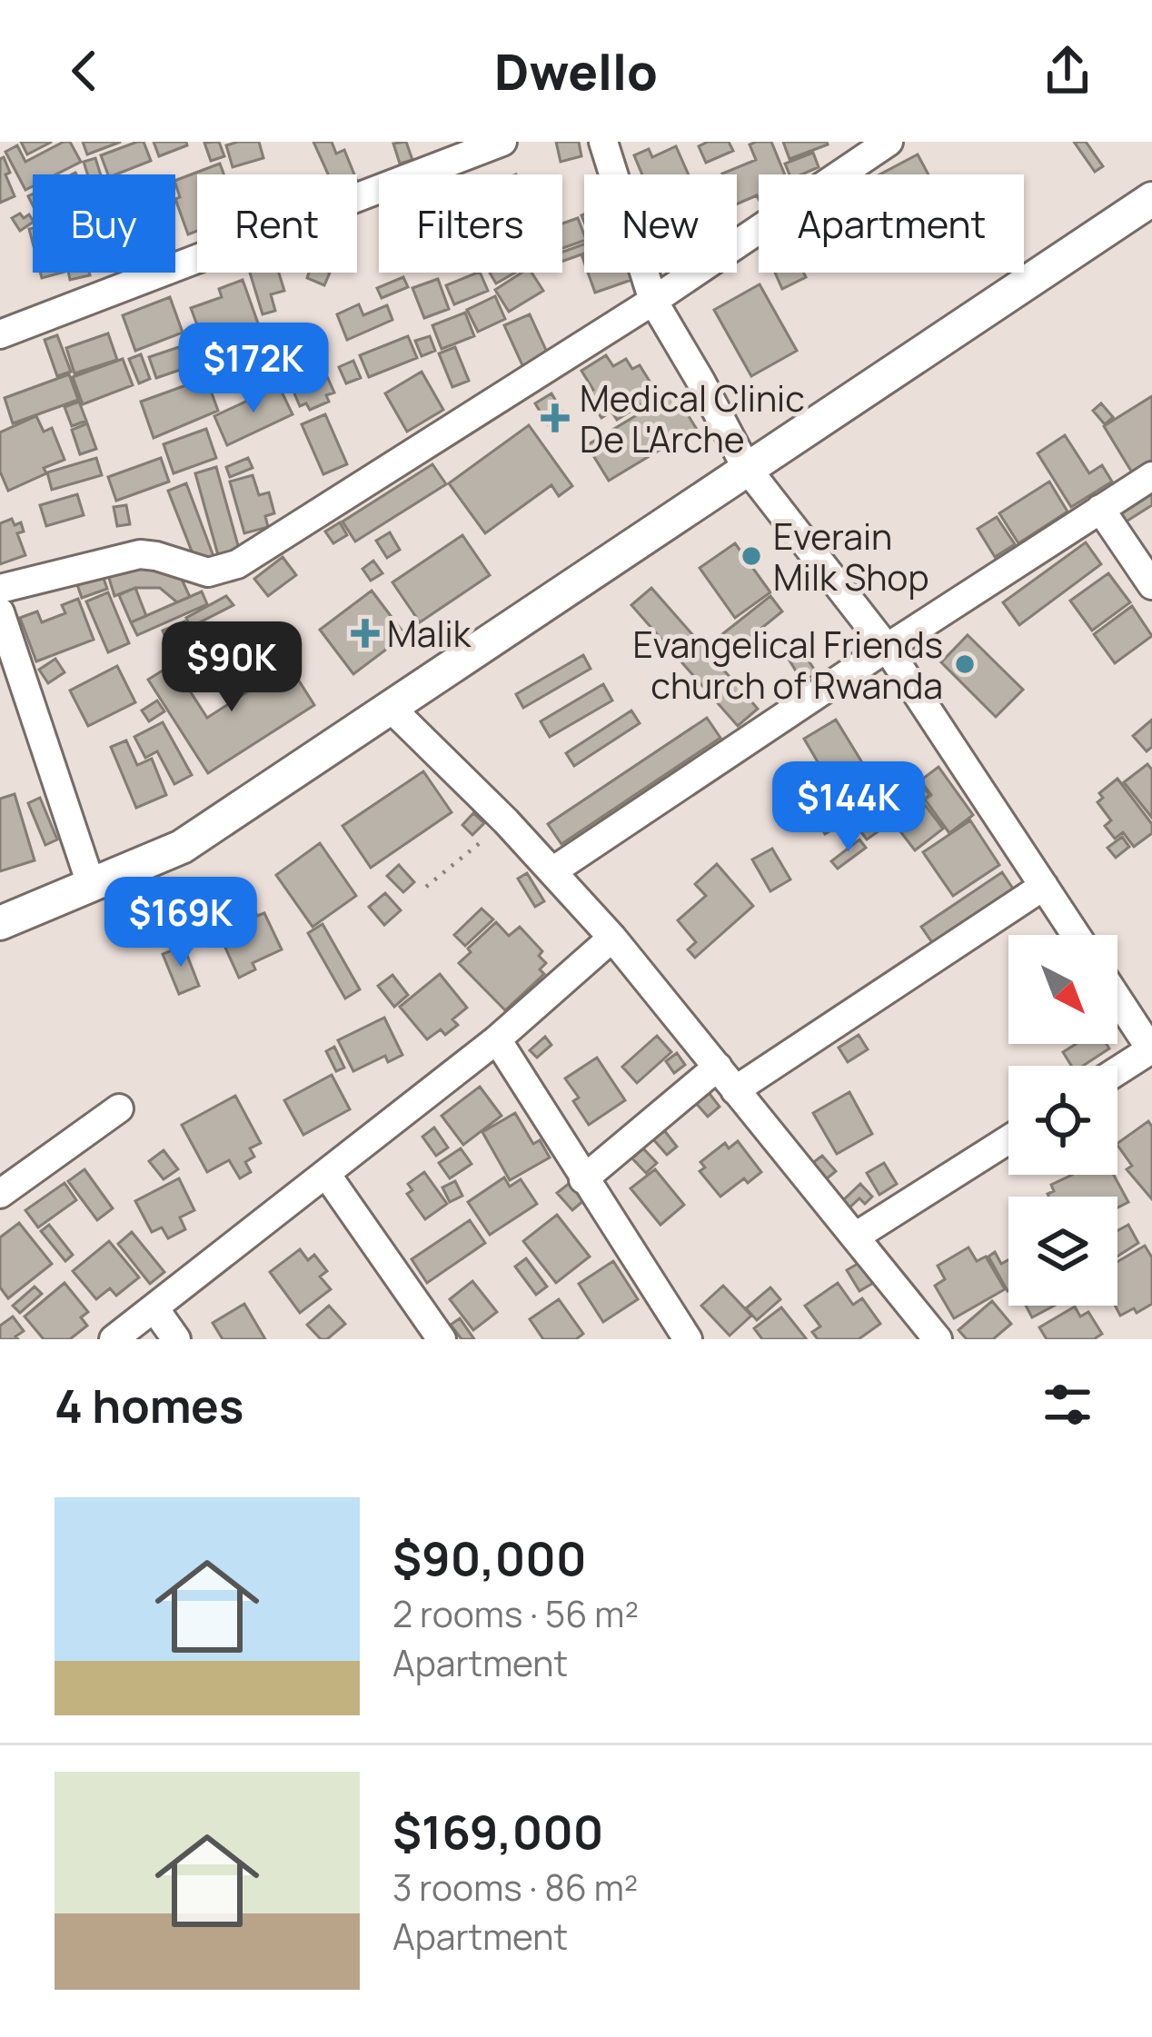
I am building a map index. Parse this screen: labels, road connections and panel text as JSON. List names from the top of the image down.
{
  "places": {
    "health": ["Medical Clinic De L'Arche", "Malik"],
    "other": ["Everain Milk Shop", "Evangelical Friends church of Rwanda"]
  },
  "north": "bottom right",
  "page": {
    "header": "Dwello",
    "chip": [
      "Buy",
      "Rent",
      "Filters",
      "New",
      "Apartment"
    ],
    "price": [
      "$172K",
      "$90K",
      "$144K",
      "$169K"
    ],
    "heading": "4 homes",
    "list": [
      {
        "name": "$90,000",
        "note": "2 rooms · 56 m² · Apartment"
      },
      {
        "name": "$169,000",
        "note": "3 rooms · 86 m² · Apartment"
      }
    ]
  }
}
